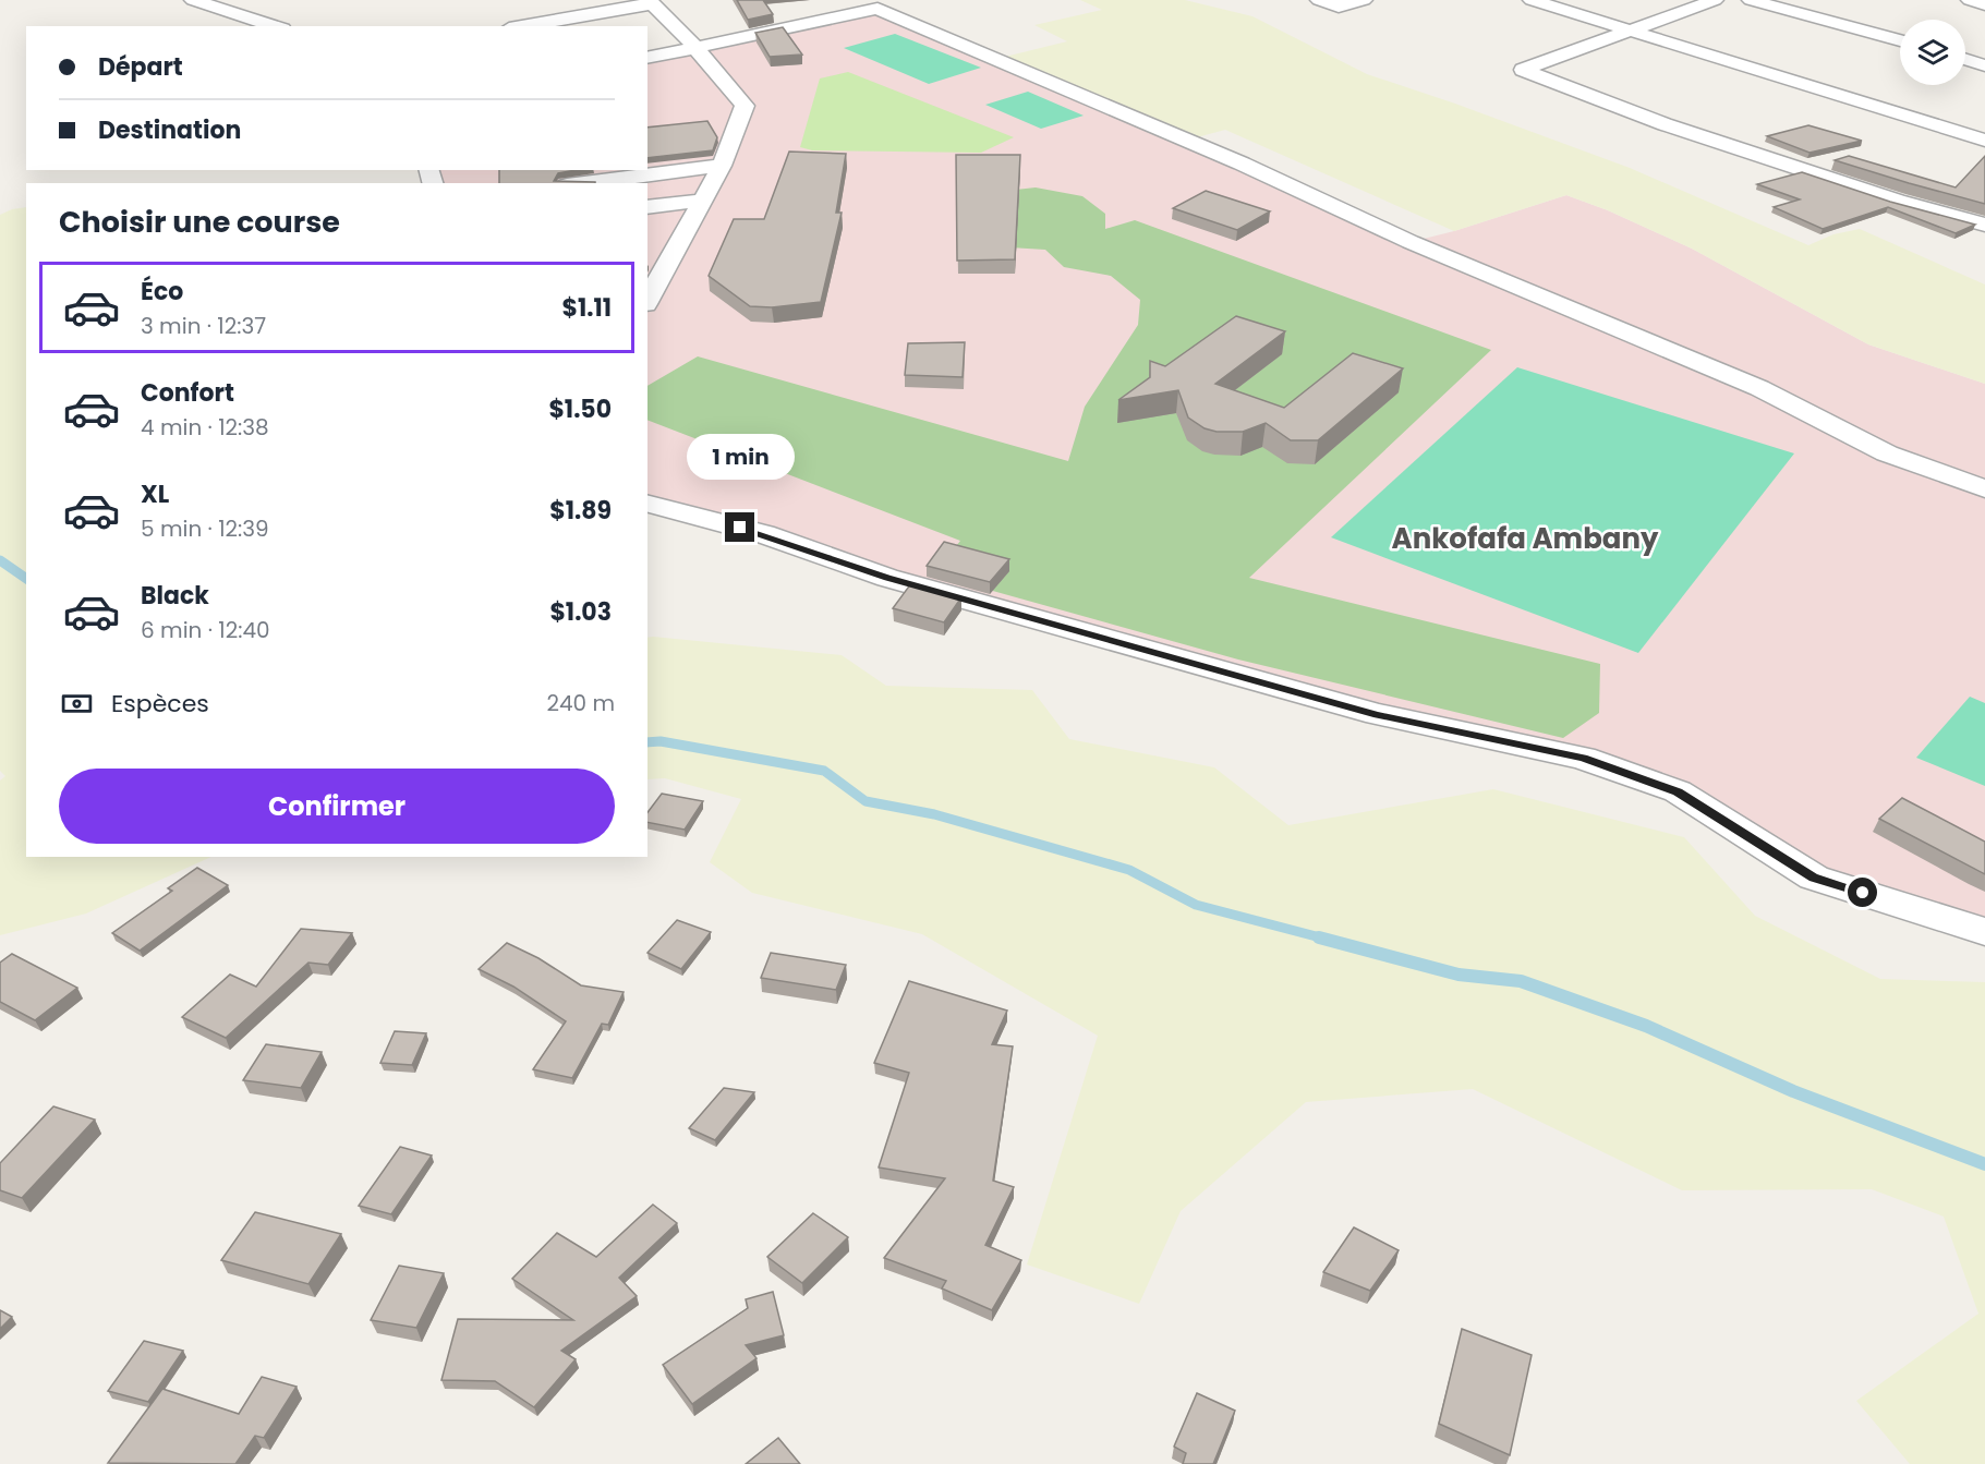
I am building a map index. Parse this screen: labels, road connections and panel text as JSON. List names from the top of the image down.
{
  "districts": ["Ankofafa Ambany"],
  "page": {
    "banner": ["Départ", "Destination"],
    "heading": "Choisir une course",
    "list": [
      {
        "name": "Éco",
        "note": "3 min · 12:37",
        "value": "$1.11"
      },
      {
        "name": "Confort",
        "note": "4 min · 12:38",
        "value": "$1.50"
      },
      {
        "name": "XL",
        "note": "5 min · 12:39",
        "value": "$1.89"
      },
      {
        "name": "Black",
        "note": "6 min · 12:40",
        "value": "$1.03"
      }
    ],
    "bubble": "1 min",
    "pay": ["Espèces", "240 m"],
    "buttons": "Confirmer"
  }
}
